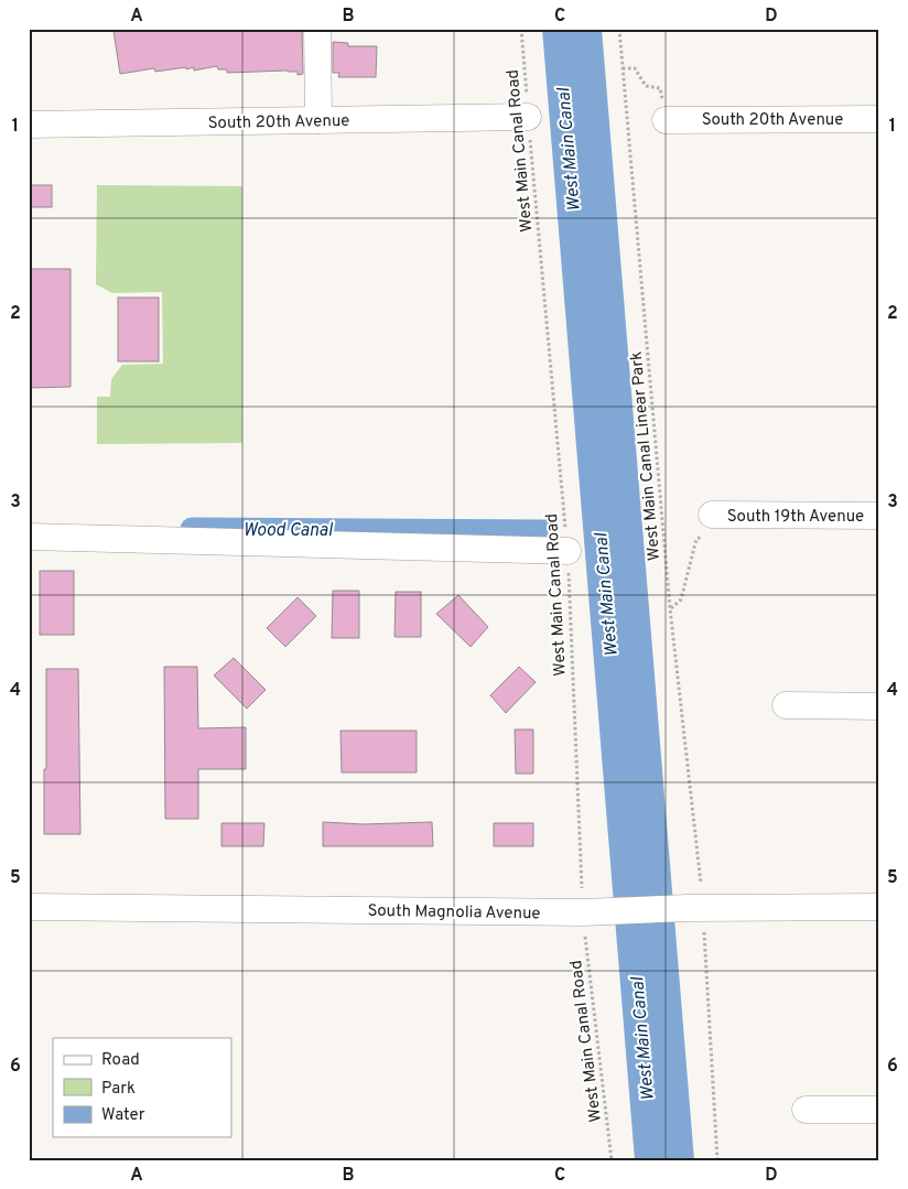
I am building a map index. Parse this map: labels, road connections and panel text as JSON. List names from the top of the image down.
{
  "streets": {
    "street": ["South 20th Avenue", "South 19th Avenue", "South Magnolia Avenue"],
    "path": ["West Main Canal Road", "West Main Canal Linear Park"]
  },
  "crossings": [
    ["South 20th Avenue", "West Main Canal Road"],
    ["West Main Canal Road", "South Magnolia Avenue"],
    ["West Main Canal Linear Park", "South 19th Avenue"]
  ],
  "water": ["West Main Canal", "Wood Canal"],
  "legend": ["Road", "Park", "Water"],
  "grid": {
    "columns": [
      "A",
      "B",
      "C",
      "D"
    ],
    "rows": [
      "1",
      "2",
      "3",
      "4",
      "5",
      "6"
    ]
  }
}
